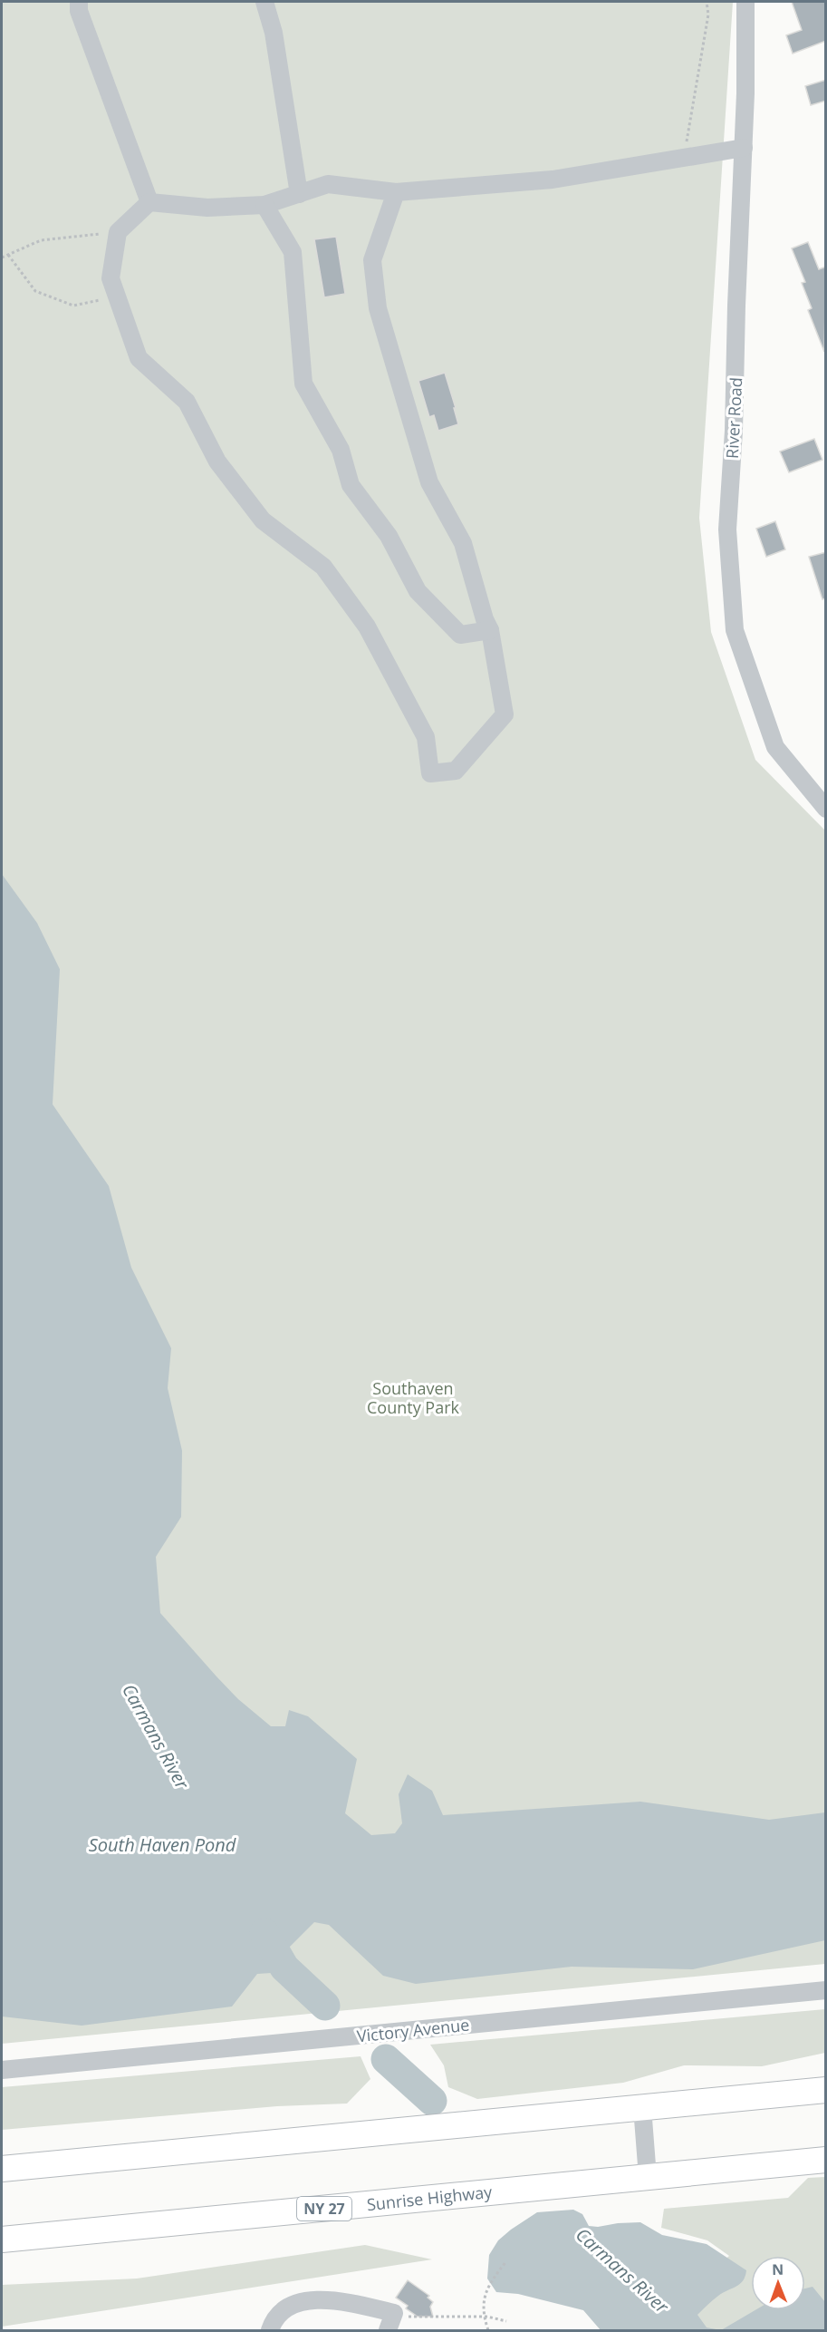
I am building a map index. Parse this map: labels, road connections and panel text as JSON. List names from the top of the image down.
{
  "streets": {
    "highway": ["Sunrise Highway", "NY 27"],
    "street": ["River Road", "Victory Avenue"]
  },
  "water": ["Carmans River", "South Haven Pond"],
  "parks": ["Southaven County Park"],
  "north": "top"
}
